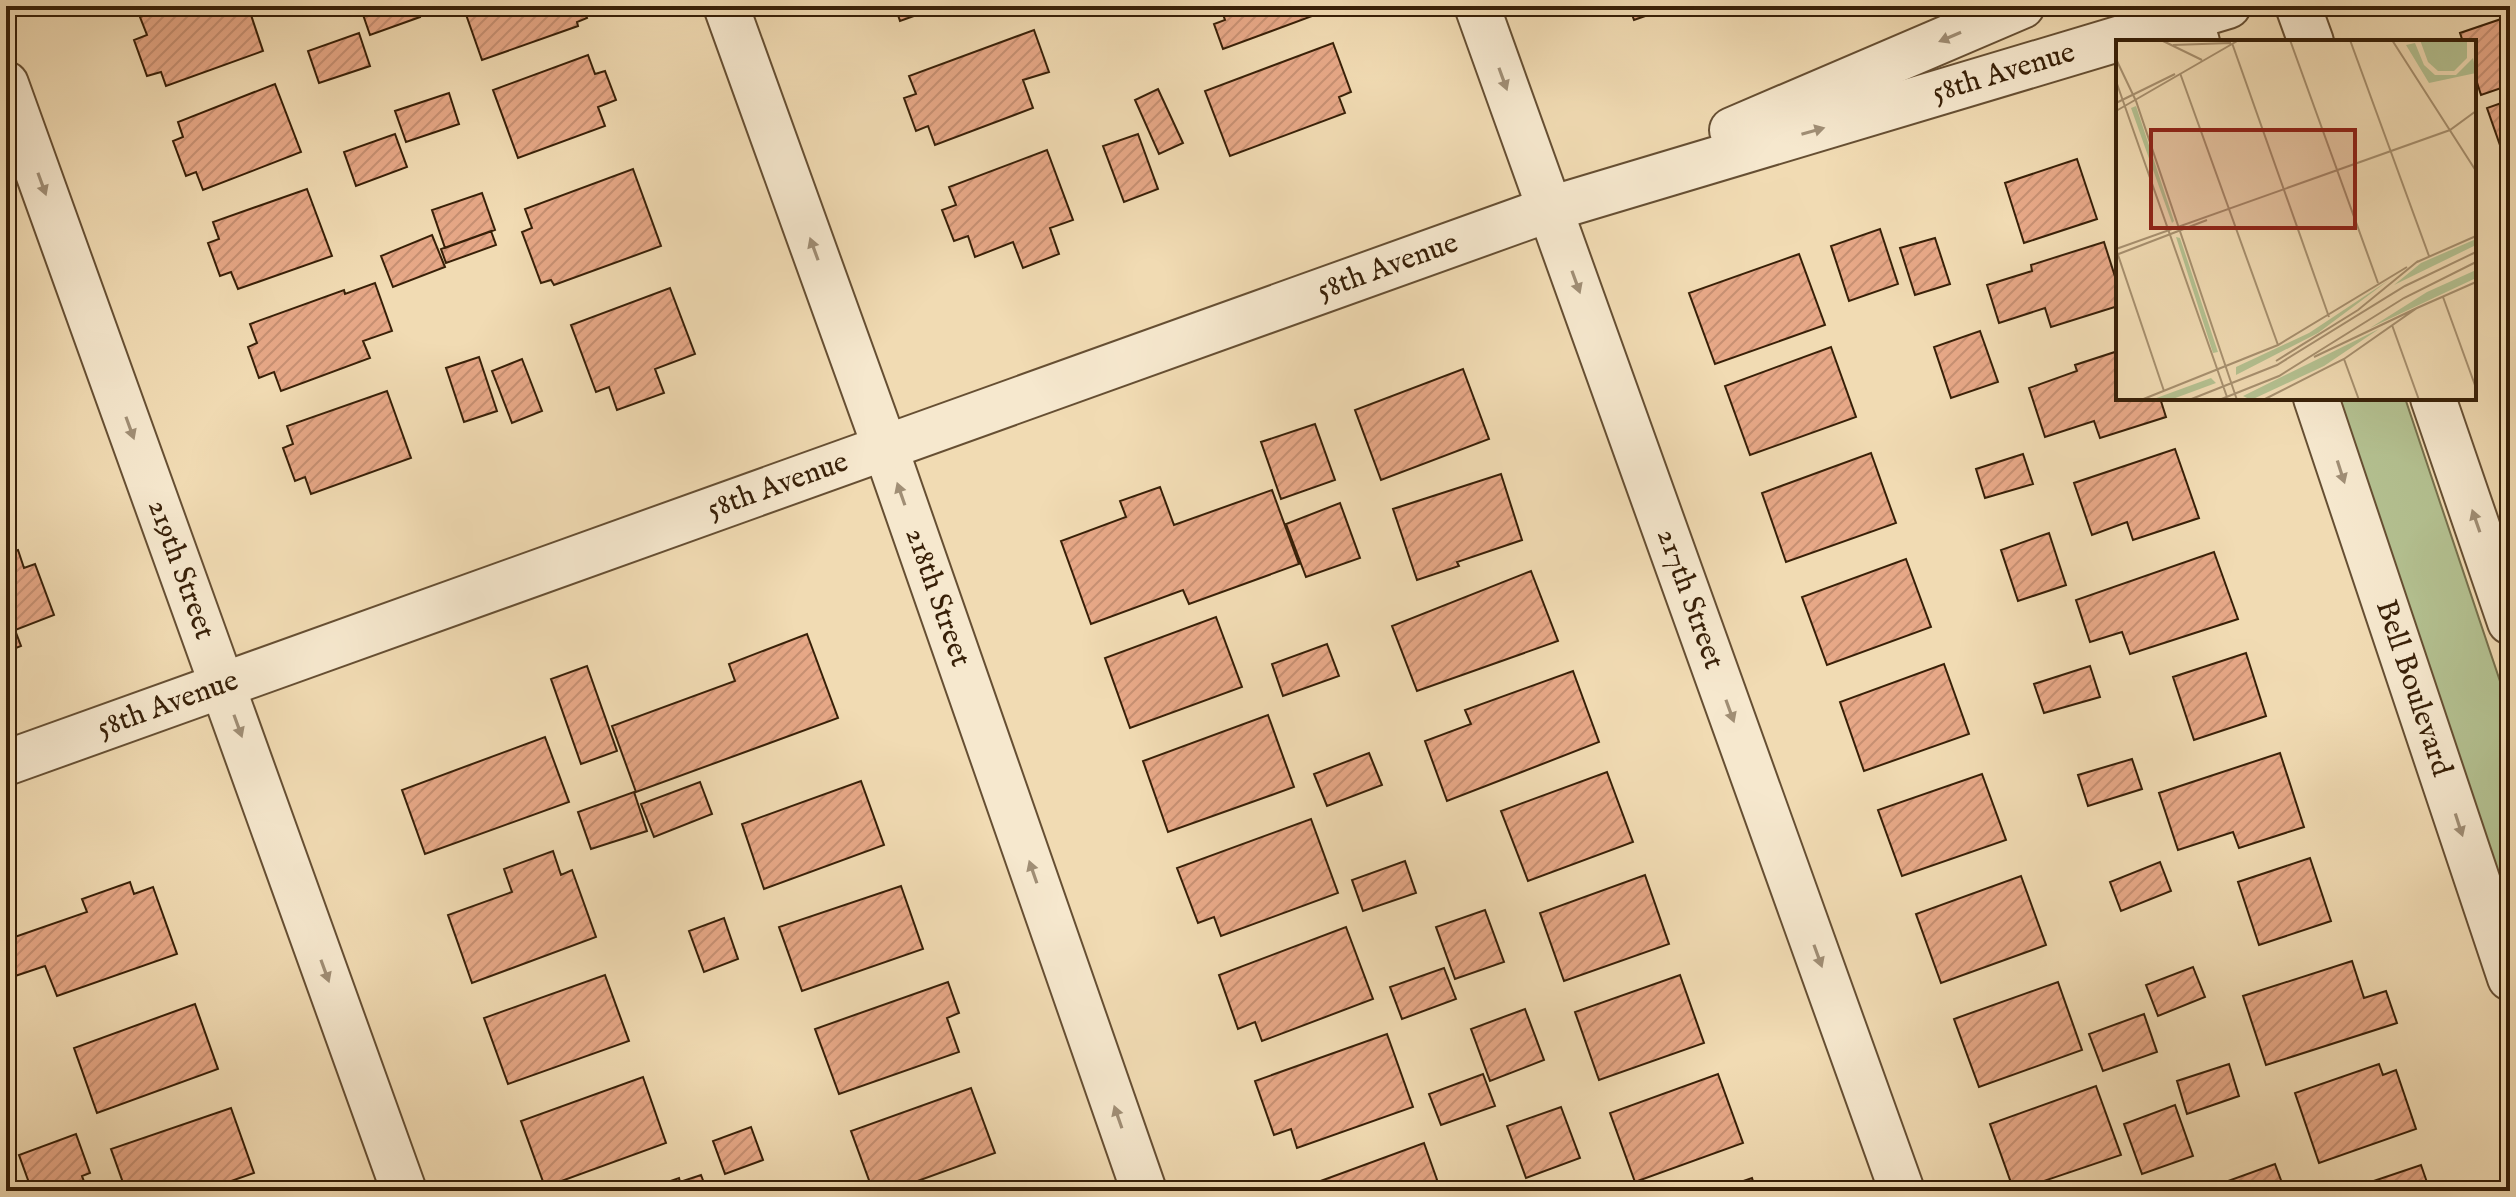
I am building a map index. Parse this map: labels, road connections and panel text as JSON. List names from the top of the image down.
{
  "streets": {
    "street": [
      "58th Avenue",
      "219th Street",
      "218th Street",
      "217th Street",
      "Bell Boulevard"
    ]
  },
  "crossings": [
    ["58th Avenue", "219th Street"],
    ["58th Avenue", "218th Street"],
    ["58th Avenue", "217th Street"]
  ],
  "one_way": ["219th Street", "218th Street", "217th Street"]
}
